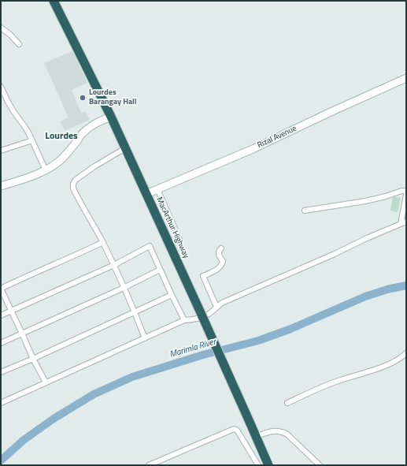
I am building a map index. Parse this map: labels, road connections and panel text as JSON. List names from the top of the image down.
{
  "streets": {
    "highway": ["MacArthur Highway"],
    "street": ["Rizal Avenue"]
  },
  "crossings": [
    ["Rizal Avenue", "MacArthur Highway"]
  ],
  "districts": ["Lourdes"],
  "water": ["Marimla River"],
  "places": ["Lourdes Barangay Hall"]
}
